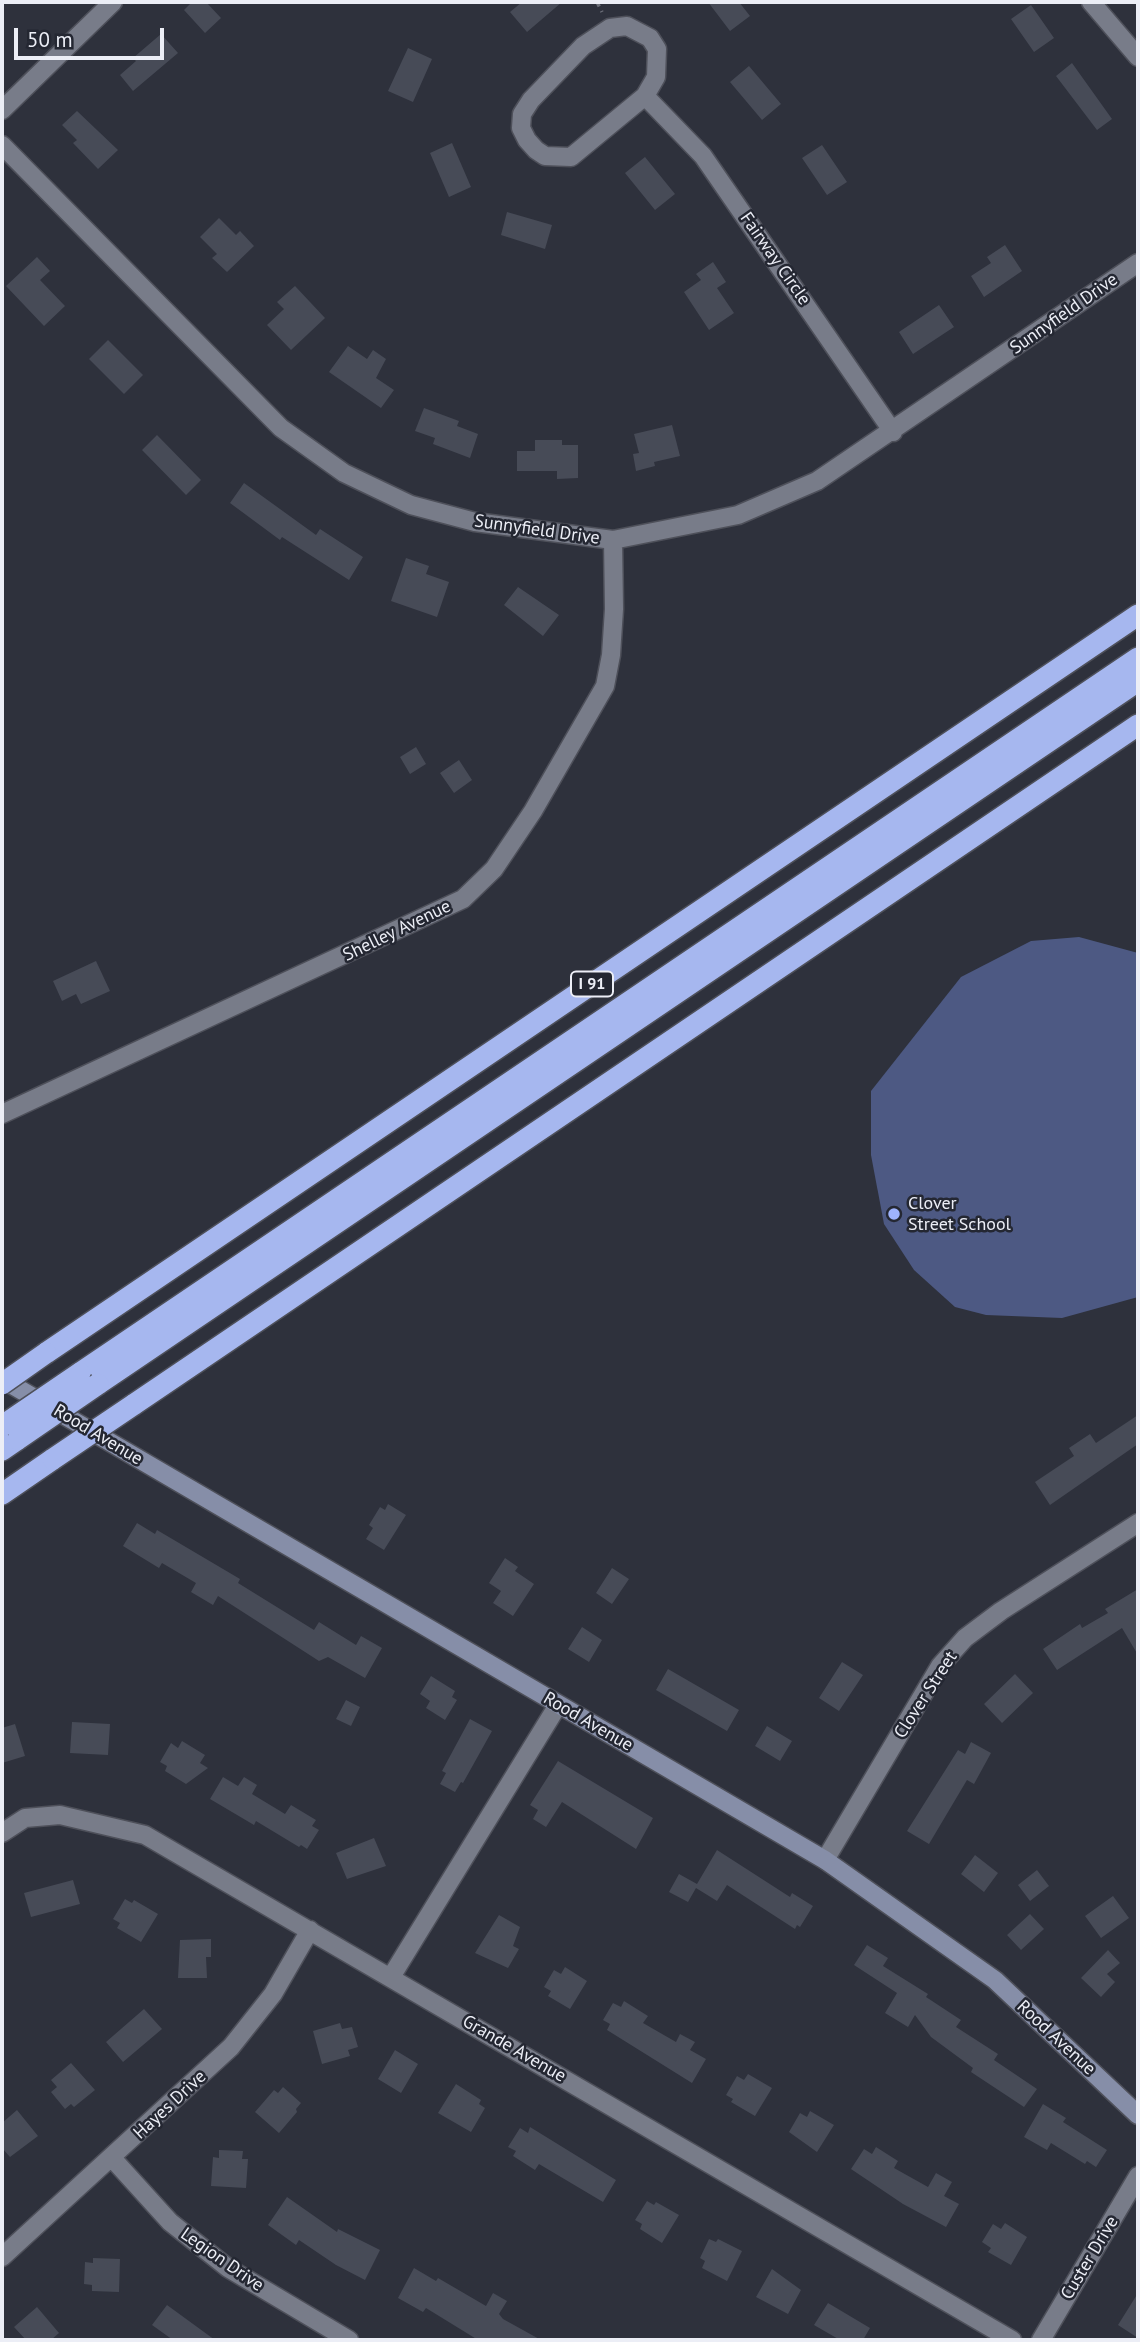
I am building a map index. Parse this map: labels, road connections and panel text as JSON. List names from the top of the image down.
{
  "streets": {
    "highway": ["I 91"],
    "street": [
      "Fairway Circle",
      "Sunnyfield Drive",
      "Shelley Avenue",
      "Rood Avenue",
      "Clover Street",
      "Grande Avenue",
      "Hayes Drive",
      "Custer Drive",
      "Legion Drive"
    ]
  },
  "crossings": [
    ["Fairway Circle", "Sunnyfield Drive"],
    ["Sunnyfield Drive", "Shelley Avenue"],
    ["I 91", "Rood Avenue"],
    ["Rood Avenue", "Clover Street"],
    ["Grande Avenue", "Hayes Drive"],
    ["Hayes Drive", "Legion Drive"]
  ],
  "places": ["Clover Street School"],
  "scale_bar": "50 m"
}
